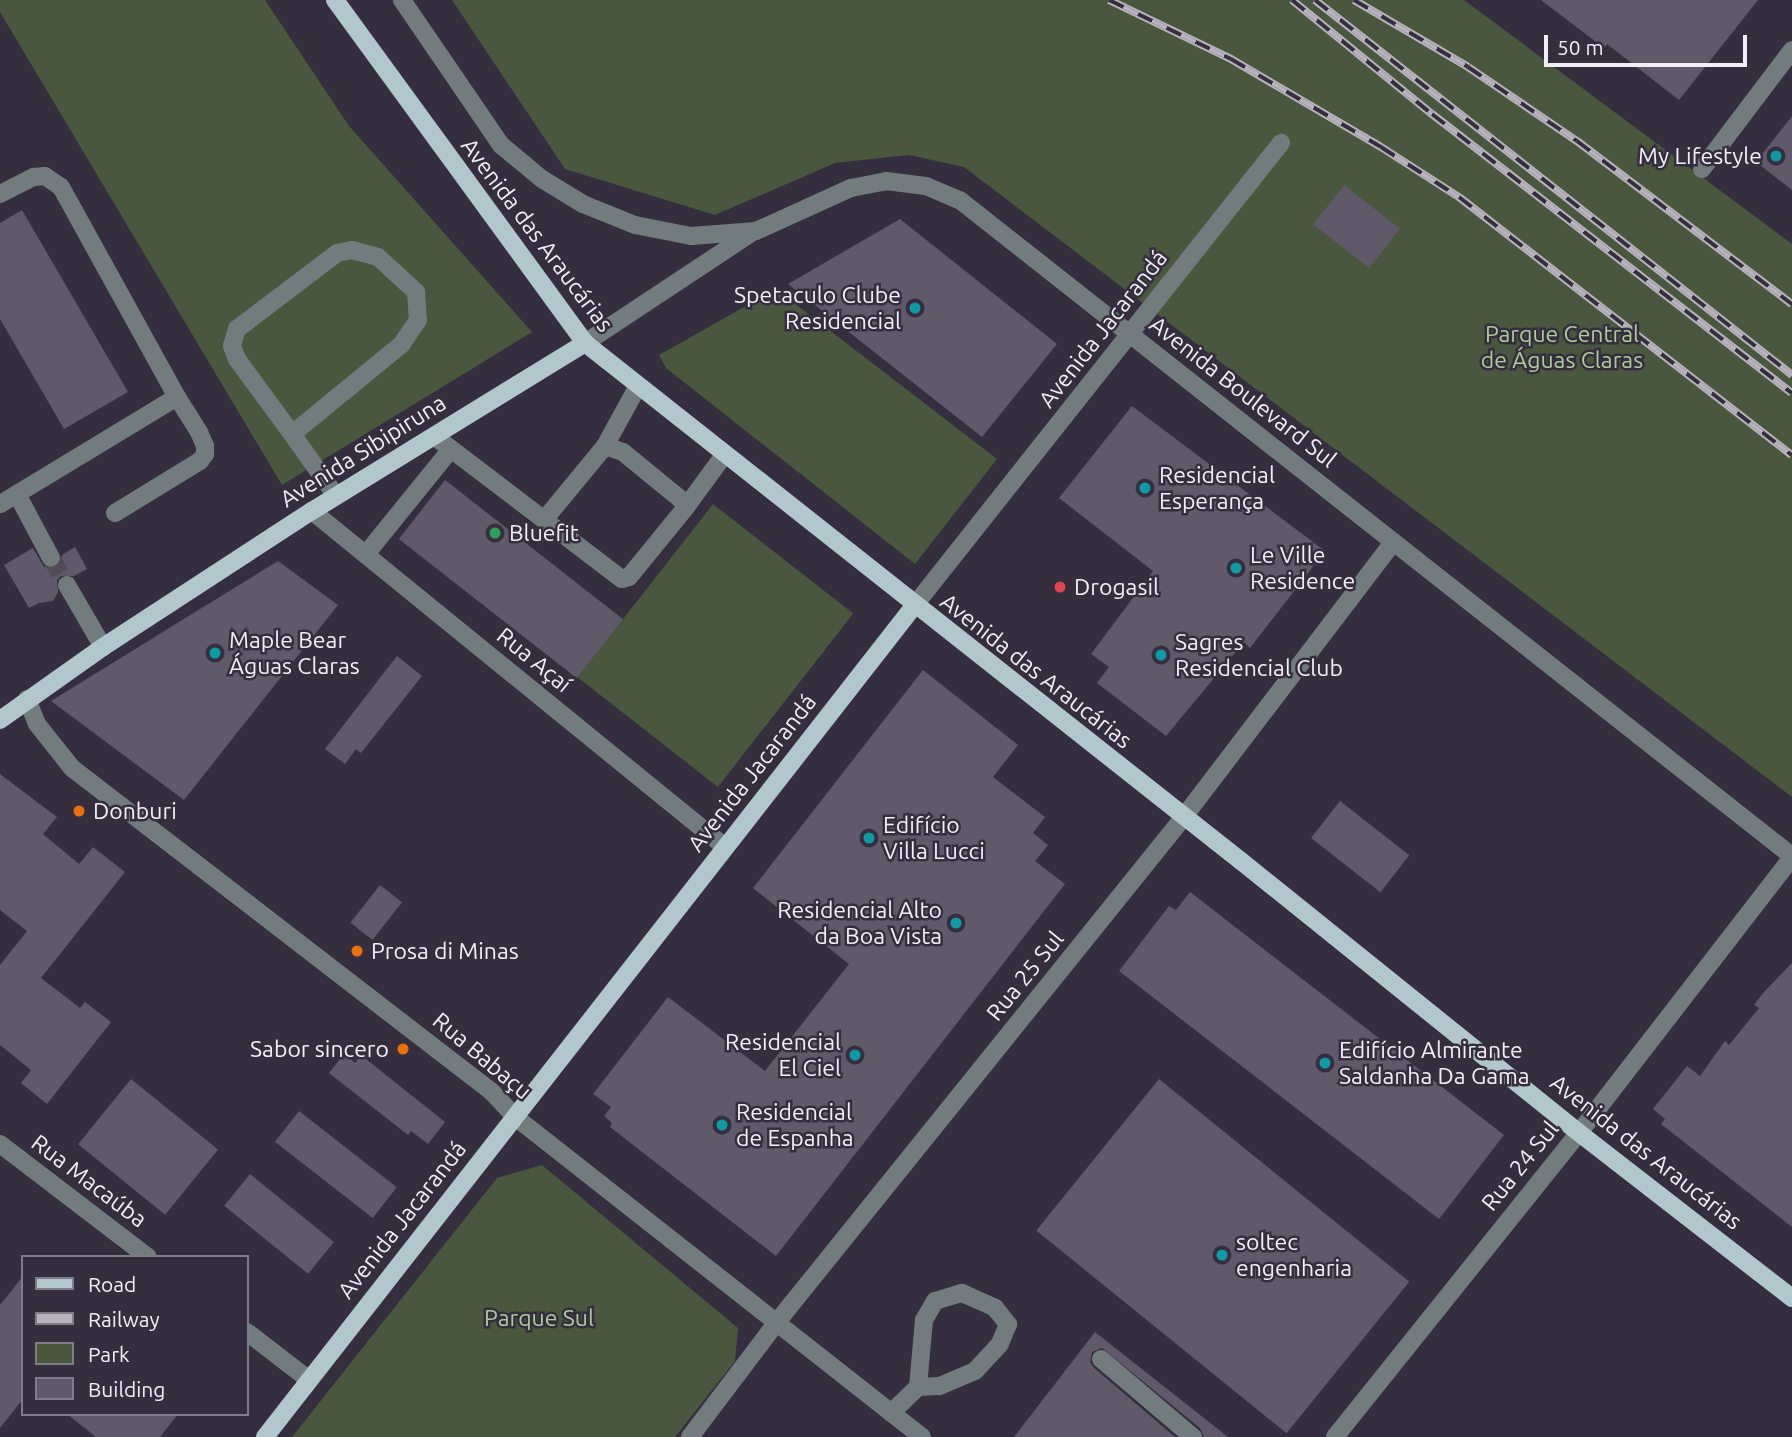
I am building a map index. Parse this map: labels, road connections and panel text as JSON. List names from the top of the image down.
{
  "streets": {
    "main road": ["Avenida das Araucárias", "Avenida Jacarandá", "Avenida Sibipiruna"],
    "street": [
      "Avenida Boulevard Sul",
      "Rua Açaí",
      "Rua 25 Sul",
      "Rua Babaçu",
      "Rua 24 Sul",
      "Rua Macaúba"
    ]
  },
  "crossings": [
    ["Avenida das Araucárias", "Avenida Jacarandá"],
    ["Avenida das Araucárias", "Avenida Sibipiruna"],
    ["Avenida das Araucárias", "Rua 25 Sul"],
    ["Avenida das Araucárias", "Rua 24 Sul"],
    ["Avenida Jacarandá", "Avenida Boulevard Sul"],
    ["Avenida Jacarandá", "Rua Açaí"],
    ["Avenida Jacarandá", "Rua Babaçu"],
    ["Avenida Boulevard Sul", "Avenida Sibipiruna"],
    ["Avenida Boulevard Sul", "Rua 25 Sul"],
    ["Avenida Boulevard Sul", "Rua 24 Sul"],
    ["Avenida Sibipiruna", "Rua Açaí"],
    ["Avenida Sibipiruna", "Rua Babaçu"],
    ["Rua 25 Sul", "Rua Babaçu"]
  ],
  "parks": ["Parque Central de Águas Claras", "Parque Sul"],
  "places": [
    "My Lifestyle",
    "Spetaculo Clube Residencial",
    "Residencial Esperança",
    "Bluefit",
    "Le Ville Residence",
    "Drogasil",
    "Maple Bear Águas Claras",
    "Sagres Residencial Club",
    "Donburi",
    "Edifício Villa Lucci",
    "Residencial Alto da Boa Vista",
    "Prosa di Minas",
    "Sabor sincero",
    "Residencial El Ciel",
    "Edifício Almirante Saldanha Da Gama",
    "Residencial de Espanha",
    "soltec engenharia"
  ],
  "legend": [
    "Road",
    "Railway",
    "Park",
    "Building"
  ],
  "scale_bar": "50 m"
}
